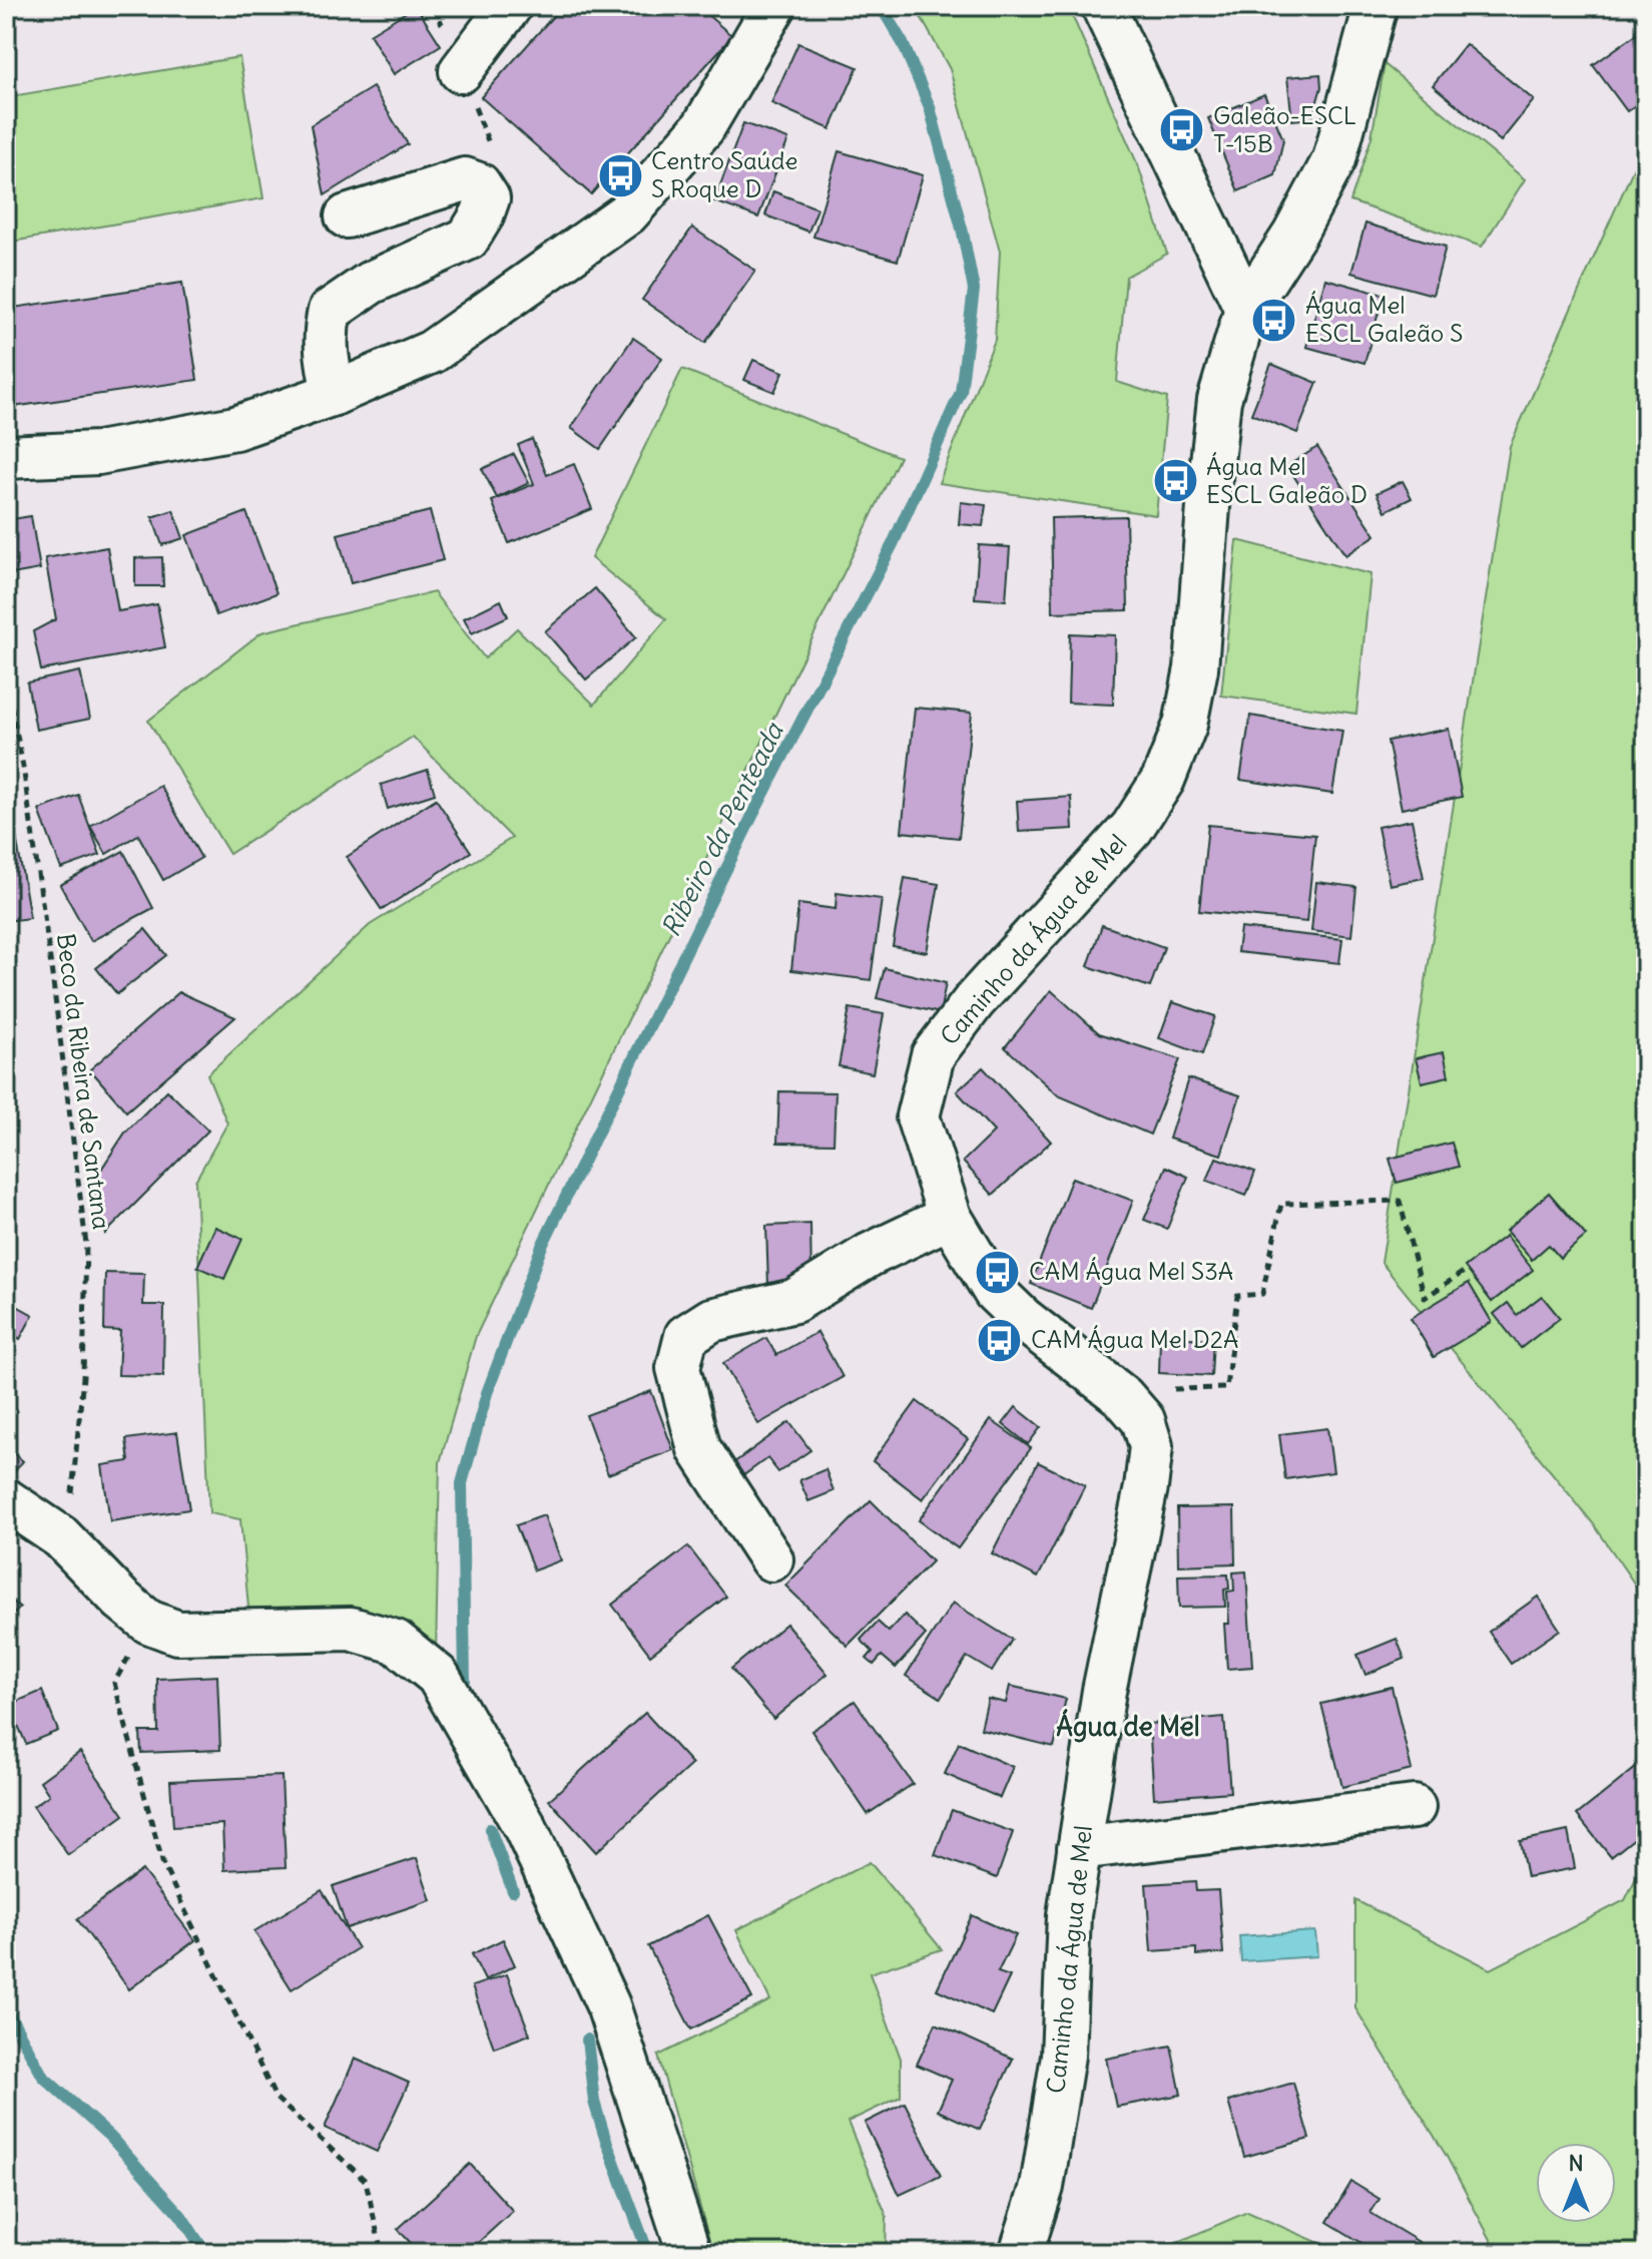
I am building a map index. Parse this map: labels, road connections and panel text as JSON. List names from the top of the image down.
{
  "streets": {
    "street": ["Caminho da Água de Mel"],
    "path": ["Beco da Ribeira de Santana"]
  },
  "districts": ["Água de Mel"],
  "water": ["Ribeiro da Penteada"],
  "places": {
    "bus stop": [
      "Galeão-ESCL T-15B",
      "Centro Saúde S Roque D",
      "Água Mel ESCL Galeão S",
      "Água Mel ESCL Galeão D",
      "CAM Água Mel S3A",
      "CAM Água Mel D2A"
    ]
  },
  "north": "top"
}
